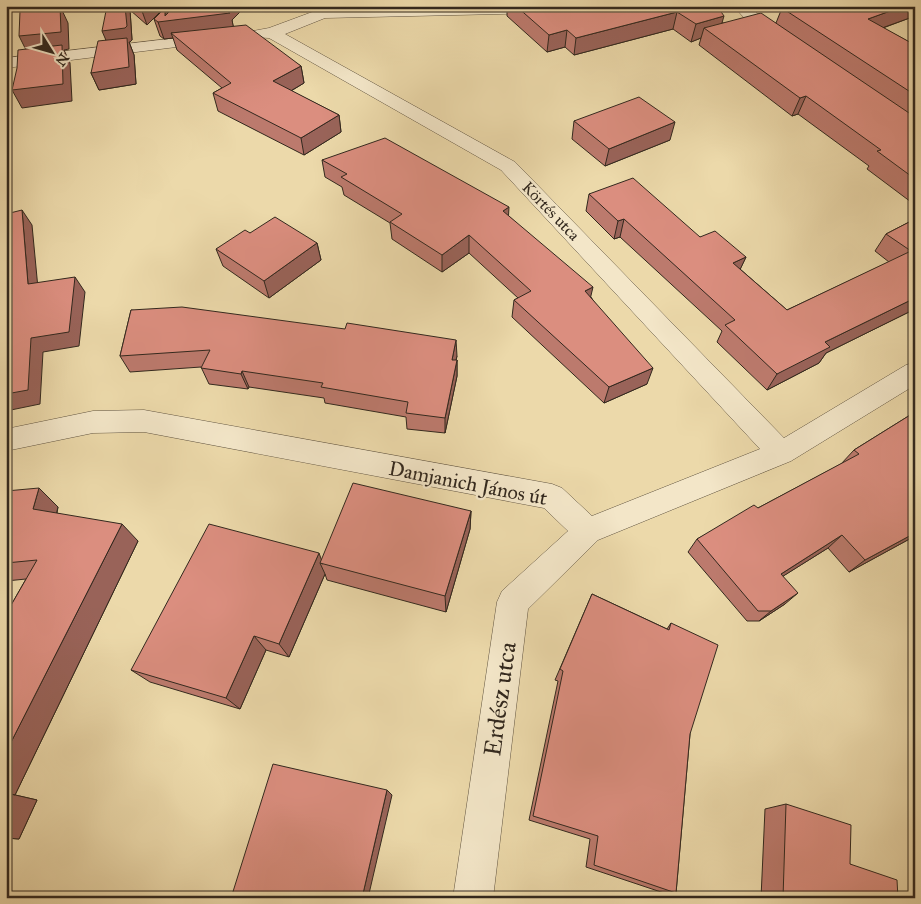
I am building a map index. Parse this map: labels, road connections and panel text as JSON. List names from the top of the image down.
{
  "streets": {
    "street": ["Körtés utca", "Damjanich János út", "Erdész utca"]
  },
  "crossings": [
    ["Damjanich János út", "Erdész utca"]
  ],
  "north": "bottom right"
}
